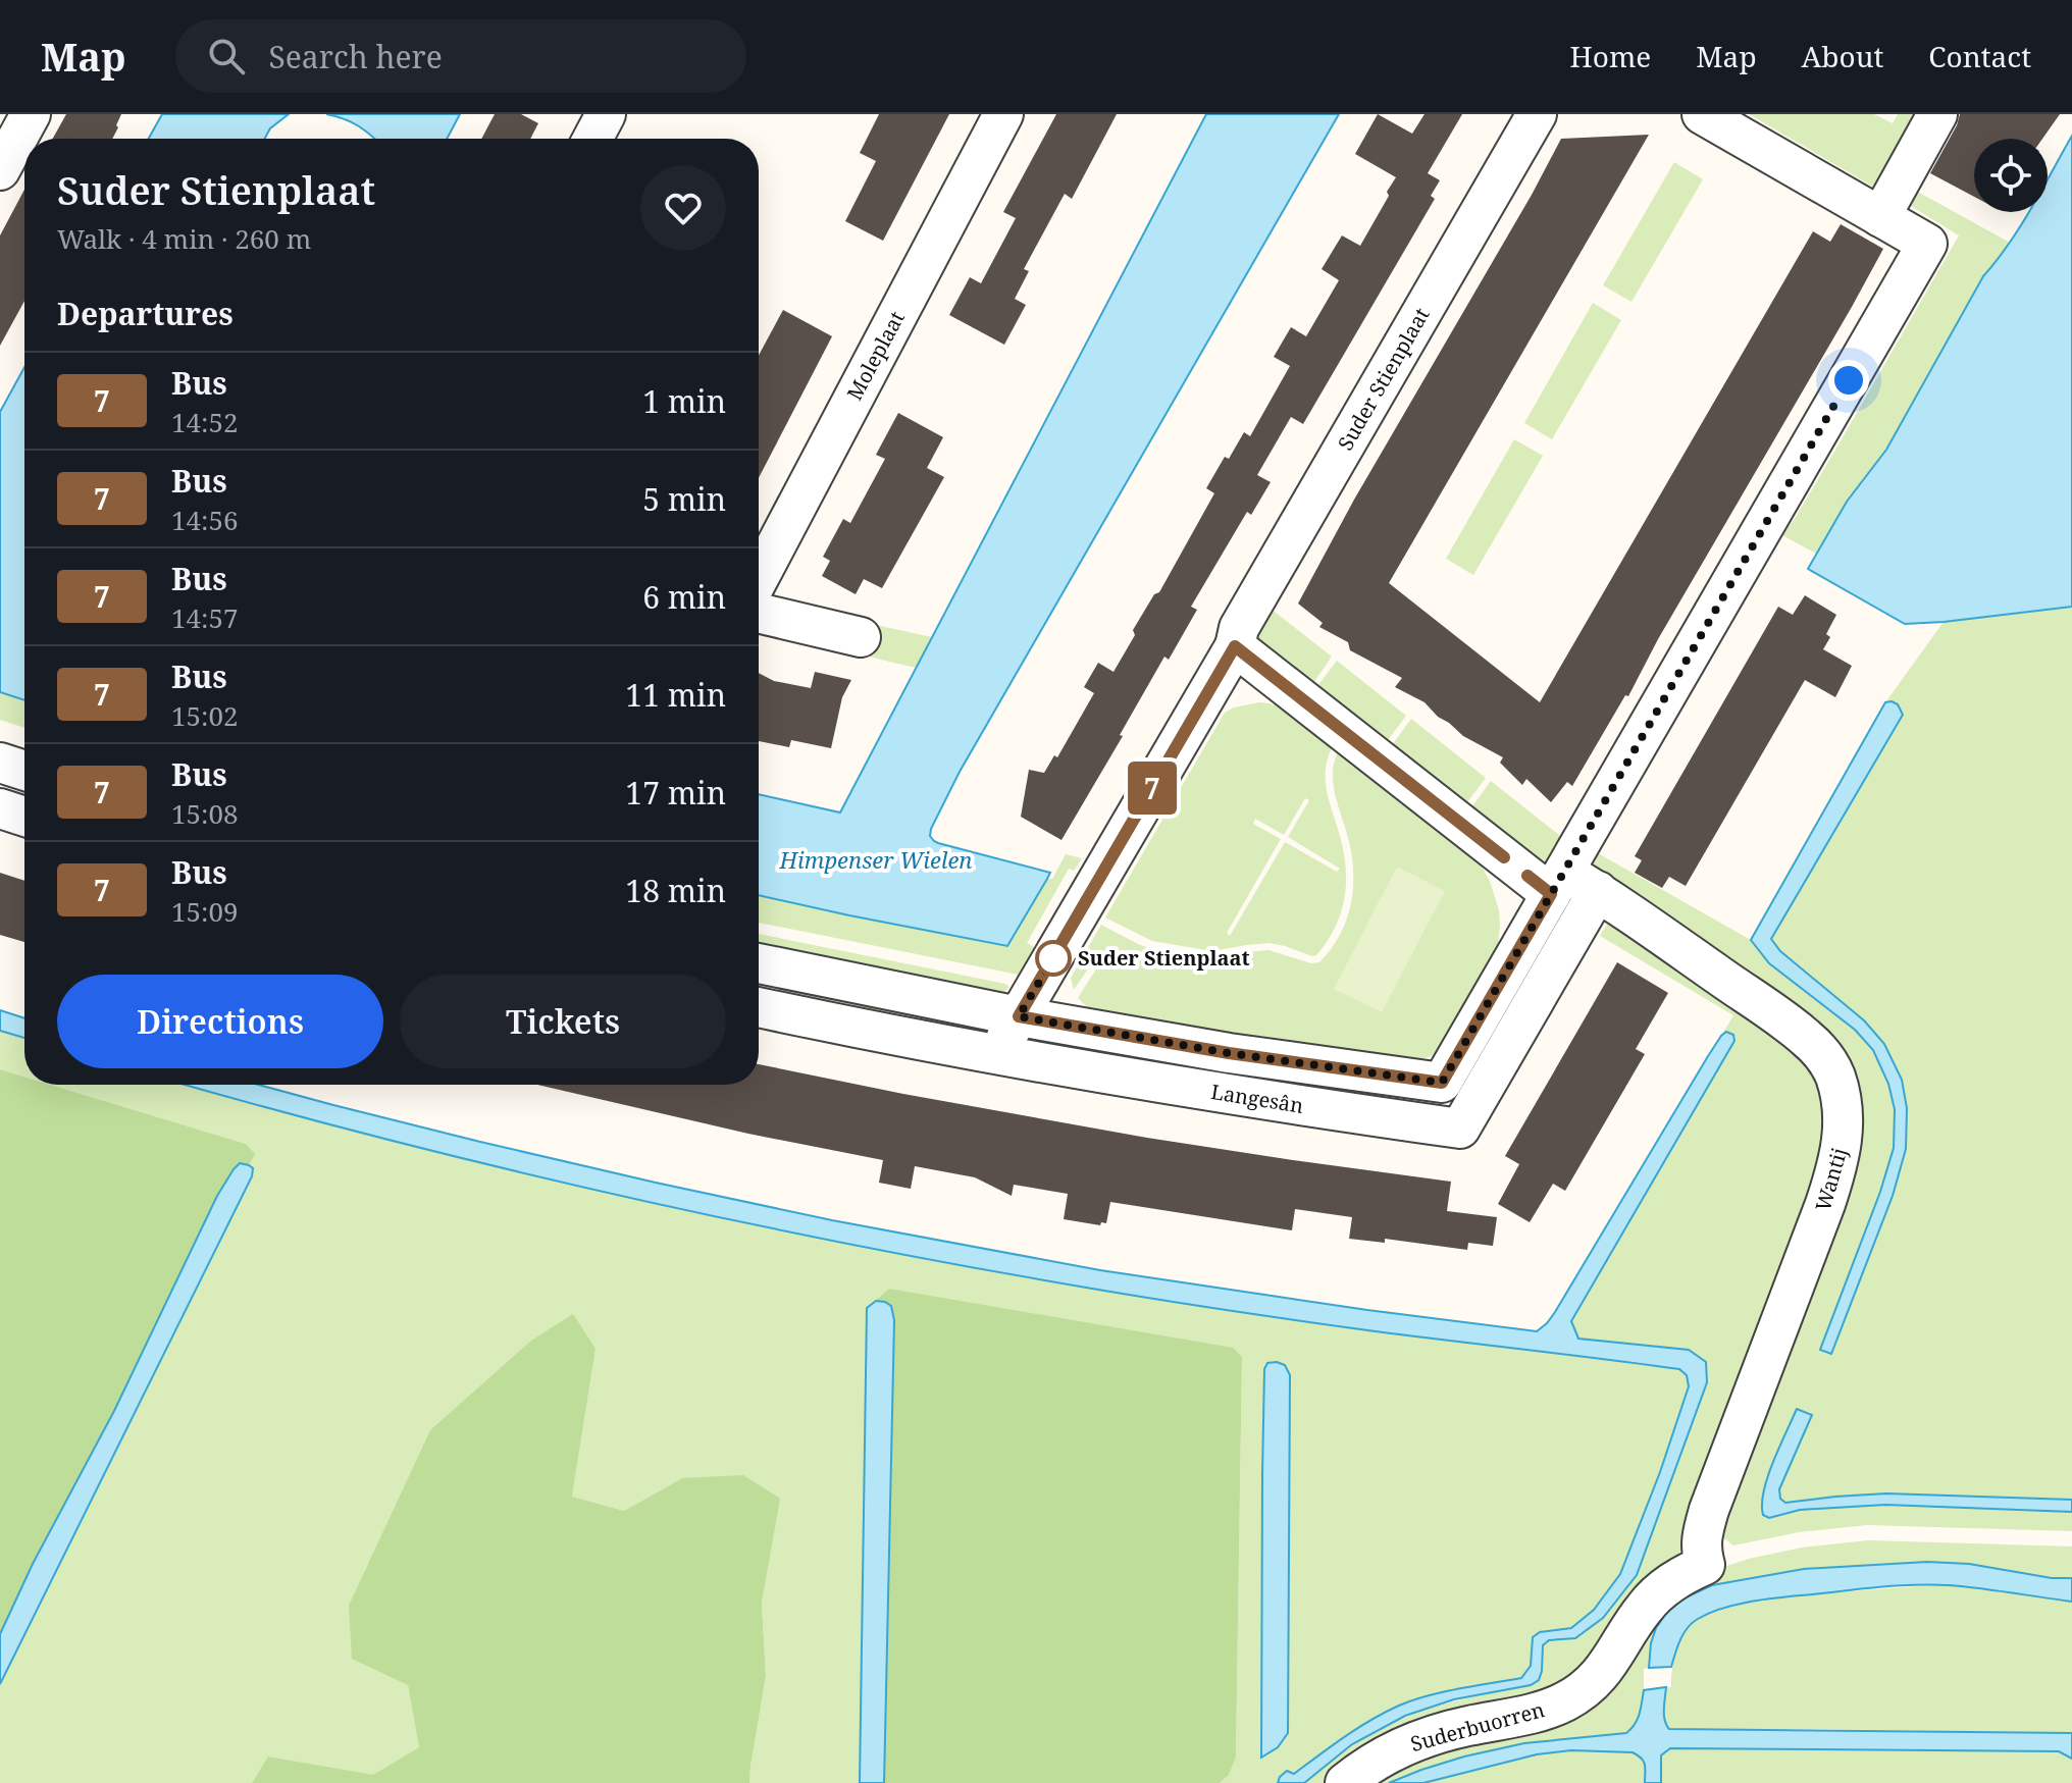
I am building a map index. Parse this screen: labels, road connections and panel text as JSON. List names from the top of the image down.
{
  "streets": {
    "street": [
      "Moleplaat",
      "Suder Stienplaat",
      "Langesân",
      "Wantij",
      "Suderbuorren"
    ]
  },
  "crossings": [
    ["Suder Stienplaat", "Langesân"],
    ["Langesân", "Wantij"],
    ["Wantij", "Suderbuorren"]
  ],
  "water": ["Himpenser Wielen"],
  "places": ["Suder Stienplaat"],
  "lines": ["bus line 7"],
  "page": {
    "header": "Map",
    "search": "Search here",
    "nav": [
      "Home",
      "Map",
      "About",
      "Contact"
    ],
    "on_map": "7",
    "heading": [
      ["Suder Stienplaat", "Walk · 4 min · 260 m"],
      "Departures"
    ],
    "list": [
      {
        "mark": "7",
        "name": "Bus",
        "note": "14:52",
        "value": "1 min"
      },
      {
        "mark": "7",
        "name": "Bus",
        "note": "14:56",
        "value": "5 min"
      },
      {
        "mark": "7",
        "name": "Bus",
        "note": "14:57",
        "value": "6 min"
      },
      {
        "mark": "7",
        "name": "Bus",
        "note": "15:02",
        "value": "11 min"
      },
      {
        "mark": "7",
        "name": "Bus",
        "note": "15:08",
        "value": "17 min"
      },
      {
        "mark": "7",
        "name": "Bus",
        "note": "15:09",
        "value": "18 min"
      }
    ],
    "buttons": ["Directions", "Tickets"]
  }
}
